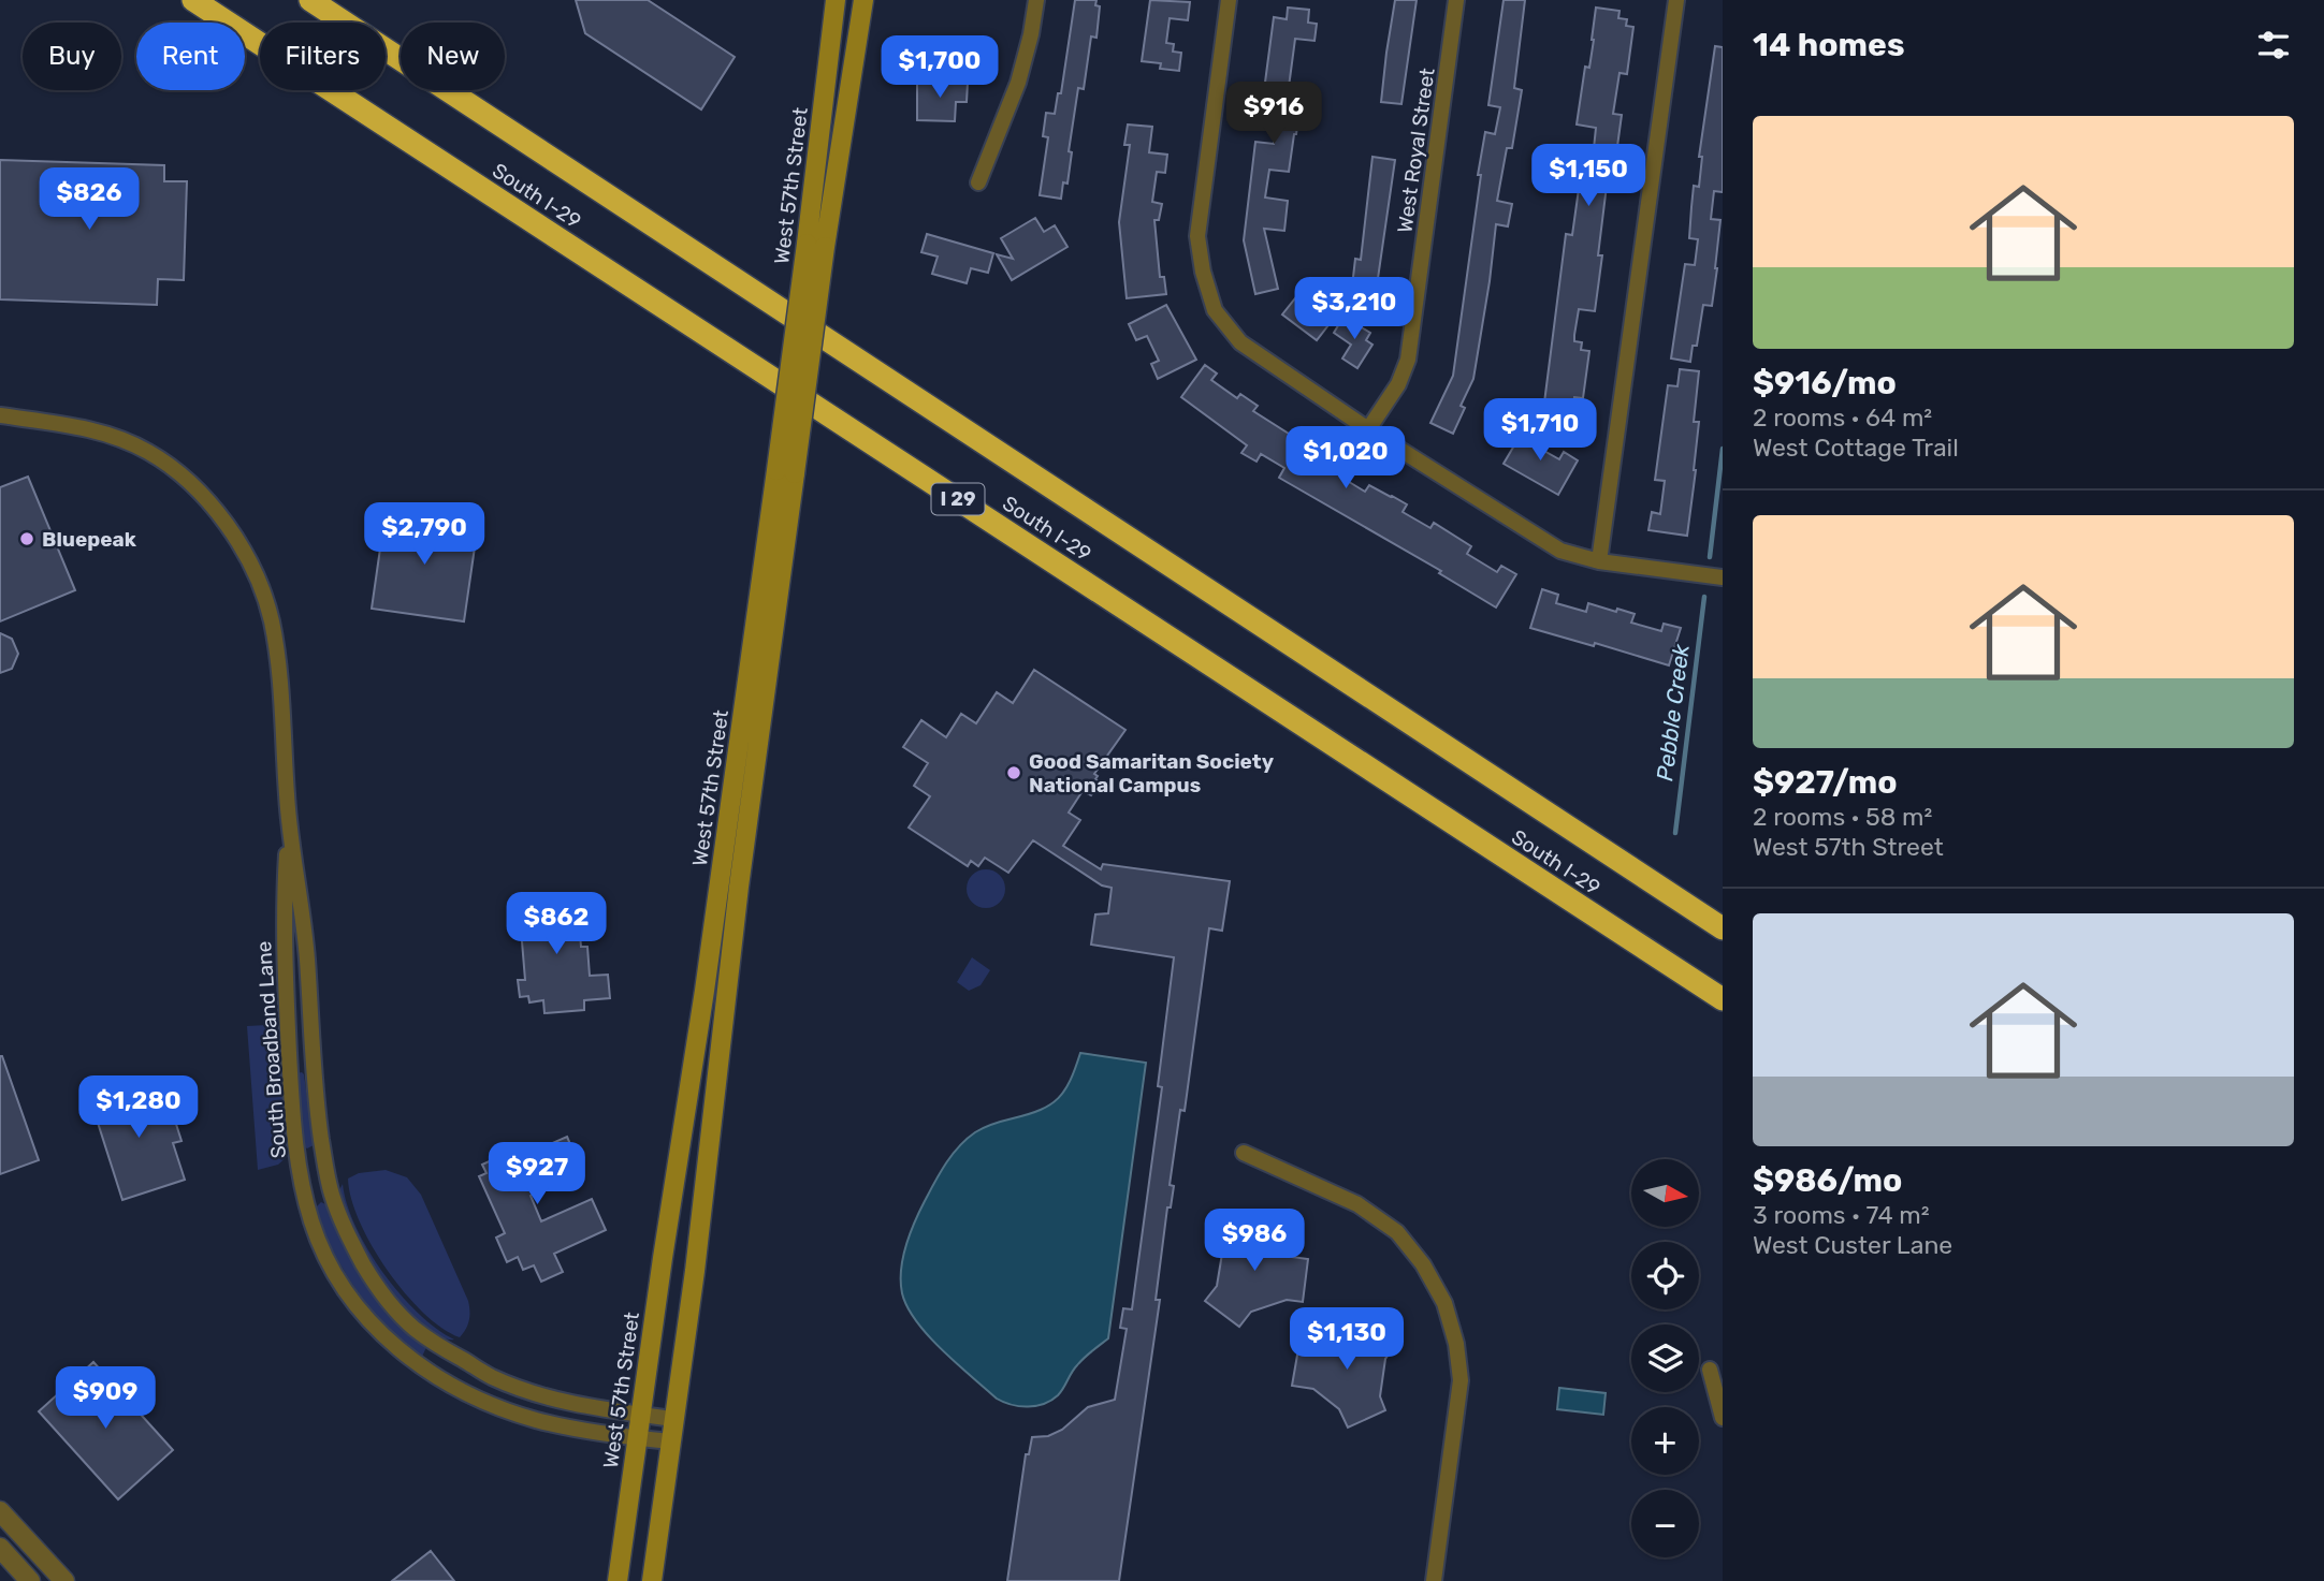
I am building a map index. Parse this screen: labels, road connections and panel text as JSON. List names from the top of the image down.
{
  "streets": {
    "highway": ["South I-29", "I 29"],
    "main road": ["West 57th Street"],
    "street": ["West Royal Street", "South Broadband Lane"]
  },
  "crossings": [
    ["West 57th Street", "South Broadband Lane"]
  ],
  "water": ["Pebble Creek"],
  "places": ["Bluepeak", "Good Samaritan Society National Campus"],
  "north": "right",
  "page": {
    "heading": "14 homes",
    "chip": [
      "Buy",
      "Rent",
      "Filters",
      "New"
    ],
    "price": [
      "$1,700",
      "$916",
      "$1,150",
      "$826",
      "$3,210",
      "$1,710",
      "$1,020",
      "$2,790",
      "$862",
      "$1,280",
      "$927",
      "$986",
      "$1,130",
      "$909"
    ],
    "list": [
      {
        "name": "$916/mo",
        "note": "2 rooms · 64 m² · West Cottage Trail"
      },
      {
        "name": "$927/mo",
        "note": "2 rooms · 58 m² · West 57th Street"
      },
      {
        "name": "$986/mo",
        "note": "3 rooms · 74 m² · West Custer Lane"
      }
    ],
    "map_buttons": ["+", "−"]
  }
}
